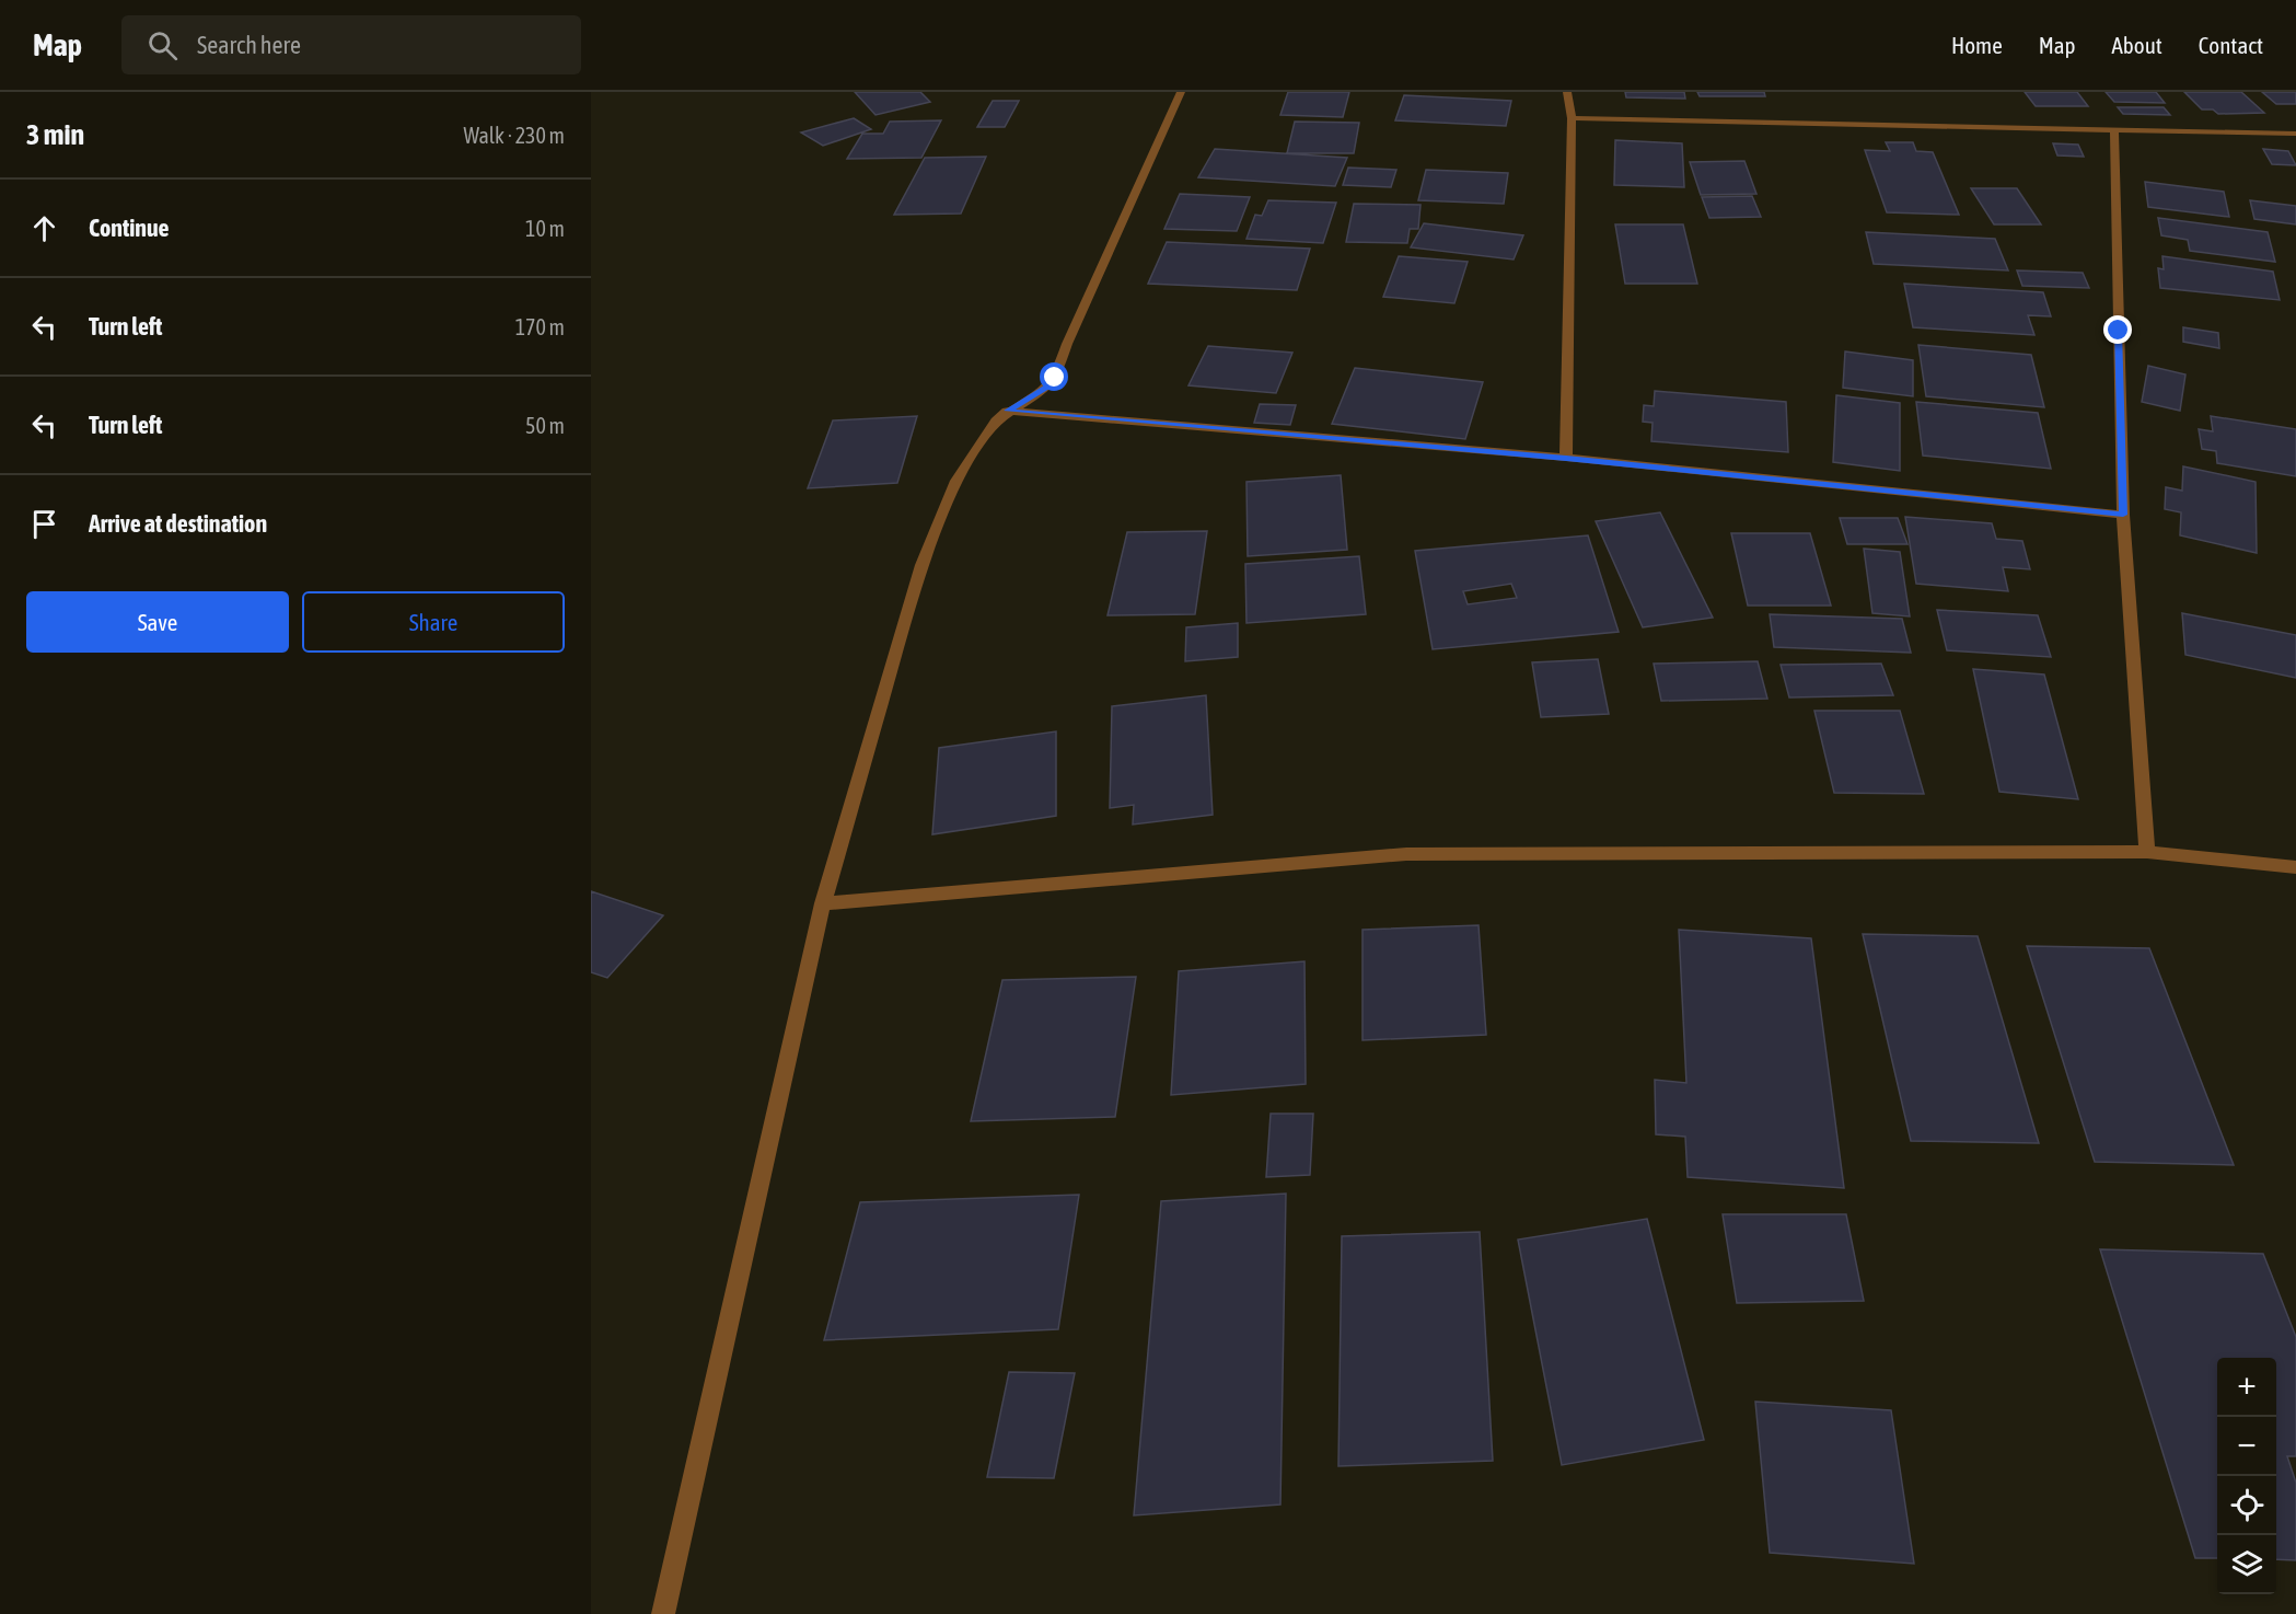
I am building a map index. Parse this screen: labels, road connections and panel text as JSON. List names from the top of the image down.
{
  "page": {
    "header": "Map",
    "search": "Search here",
    "nav": [
      "Home",
      "Map",
      "About",
      "Contact"
    ],
    "heading": ["3 min", "Walk · 230 m"],
    "list": [
      ["Continue", "10 m"],
      ["Turn left", "170 m"],
      ["Turn left", "50 m"],
      "Arrive at destination"
    ],
    "buttons": ["Save", "Share"],
    "map_buttons": ["+", "−"]
  }
}
